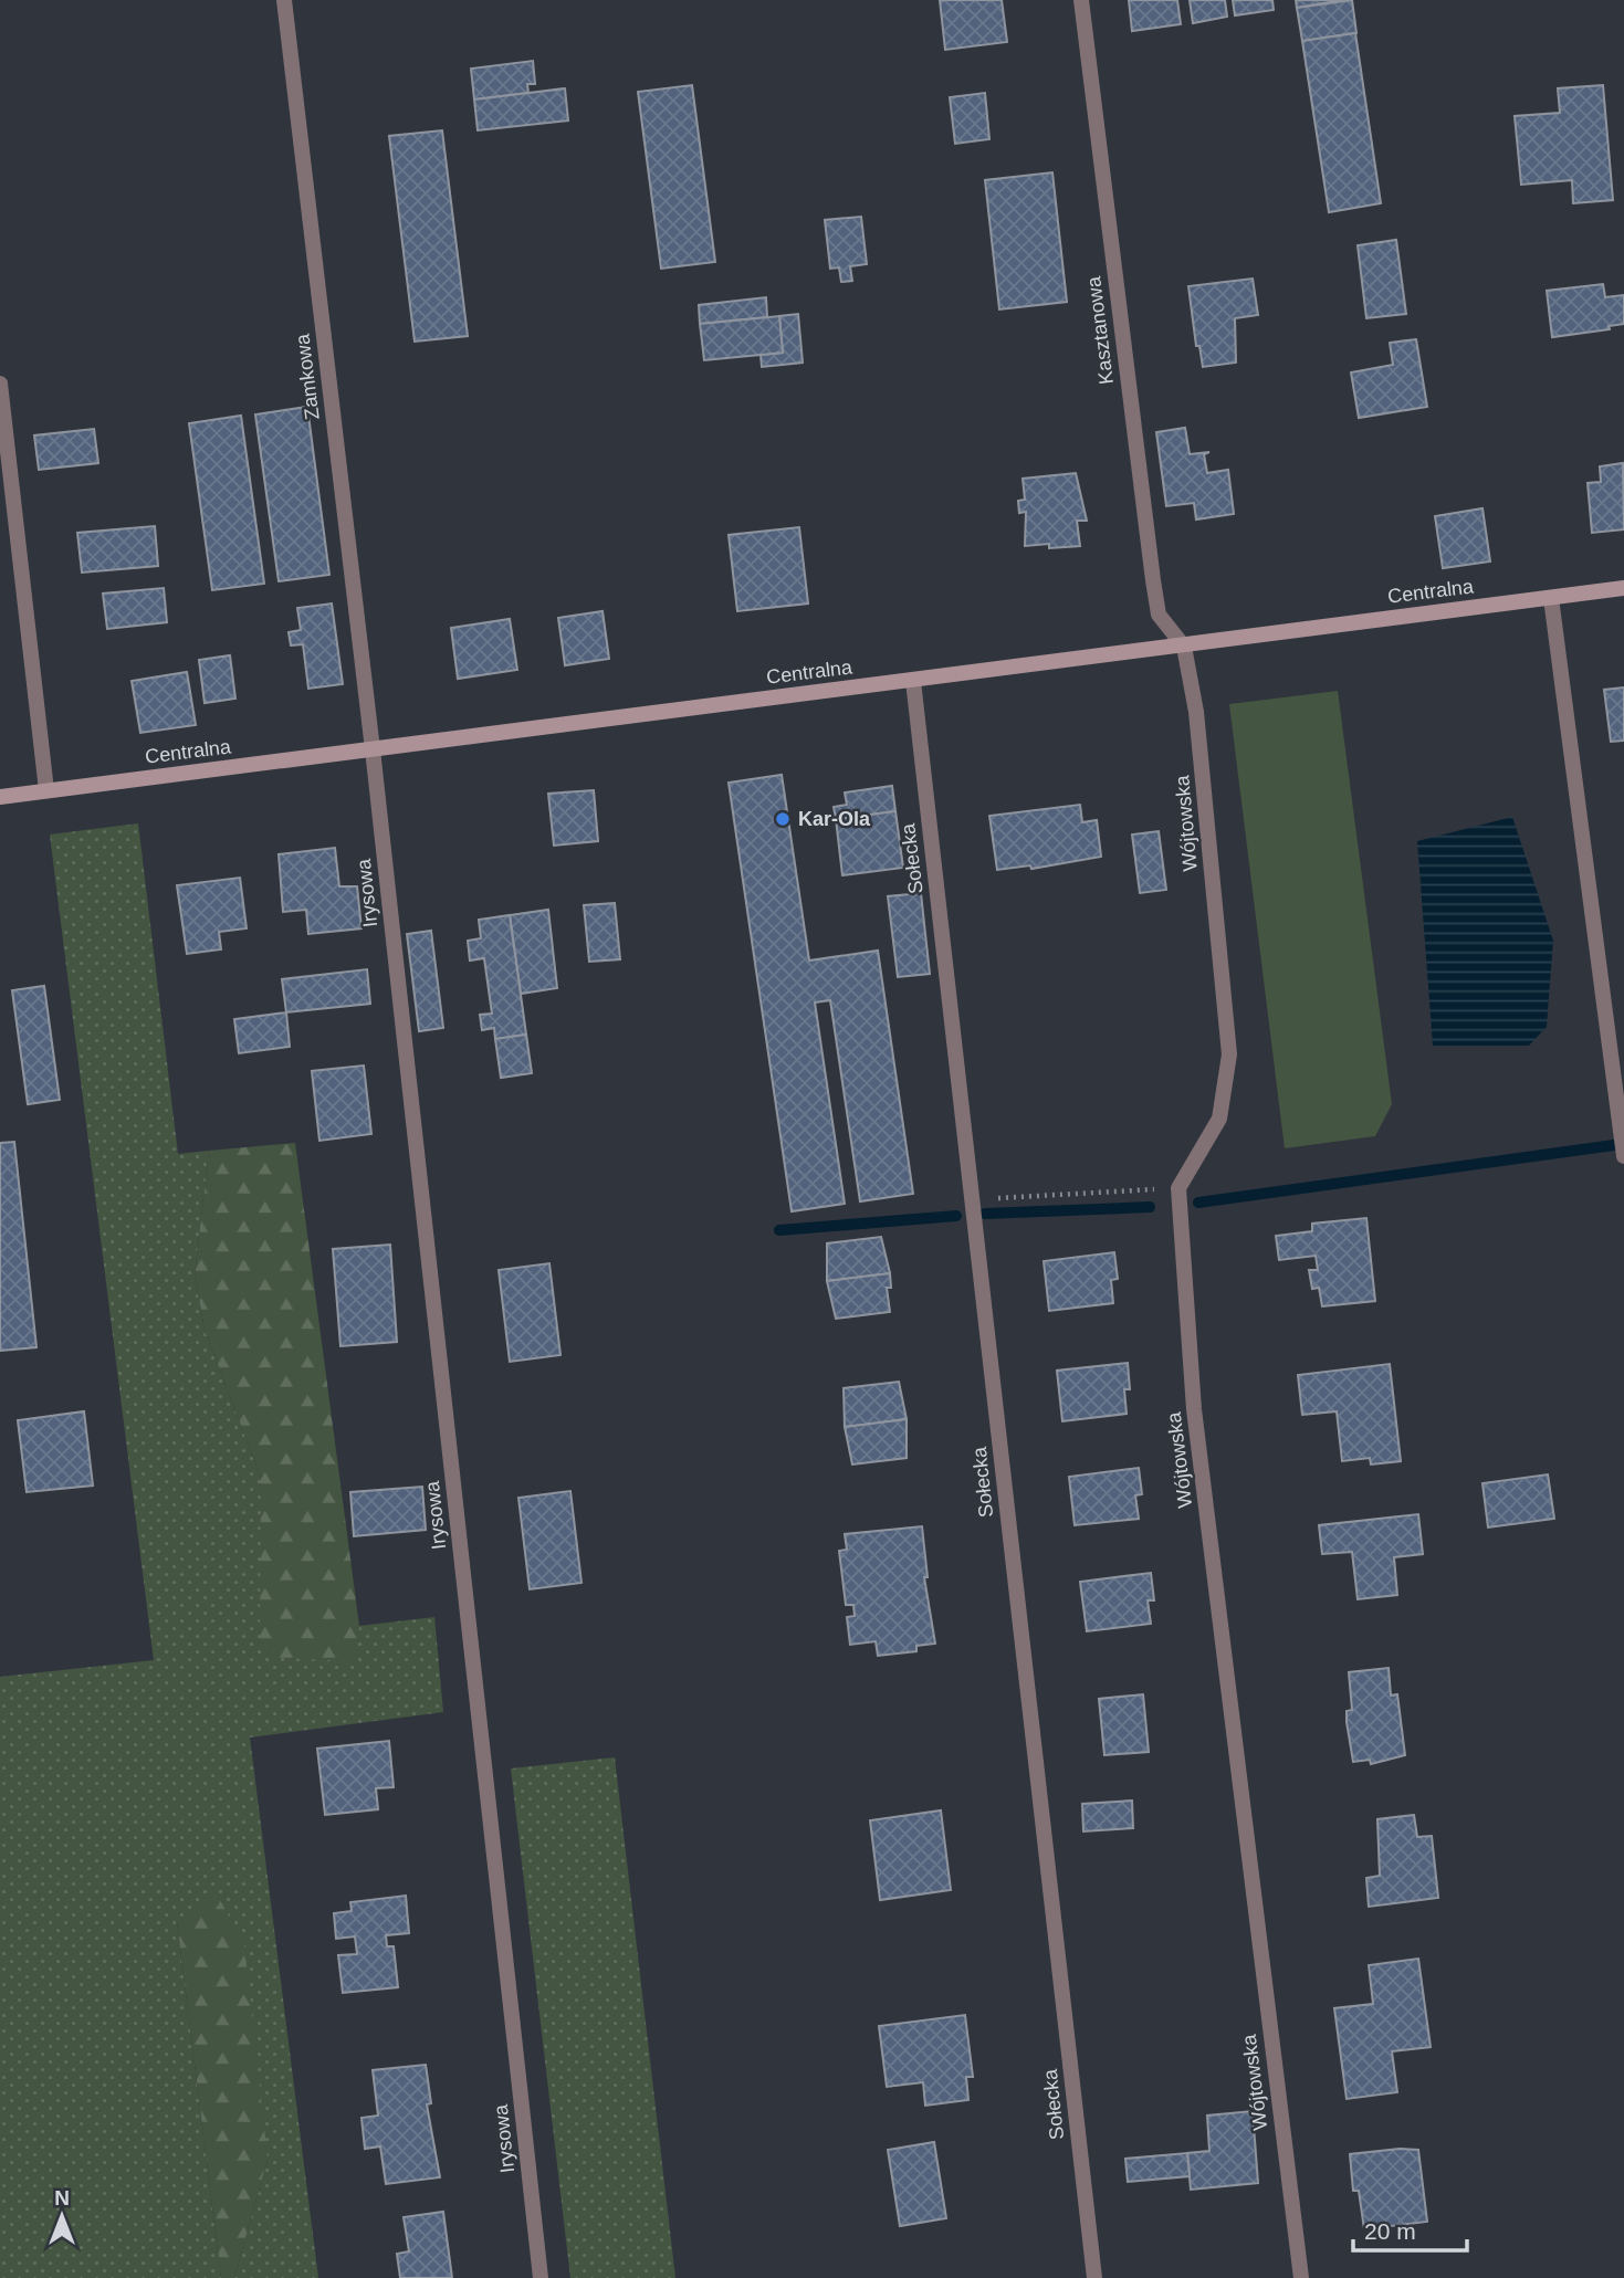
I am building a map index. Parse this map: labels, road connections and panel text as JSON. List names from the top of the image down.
{
  "streets": {
    "street": [
      "Kasztanowa",
      "Zamkowa",
      "Centralna",
      "Wójtowska",
      "Sołecka",
      "Irysowa"
    ]
  },
  "crossings": [
    ["Kasztanowa", "Centralna"],
    ["Kasztanowa", "Wójtowska"],
    ["Zamkowa", "Centralna"],
    ["Zamkowa", "Irysowa"],
    ["Centralna", "Wójtowska"],
    ["Centralna", "Sołecka"],
    ["Centralna", "Irysowa"]
  ],
  "places": ["Kar-Ola"],
  "scale_bar": "20 m",
  "north": "top"
}
